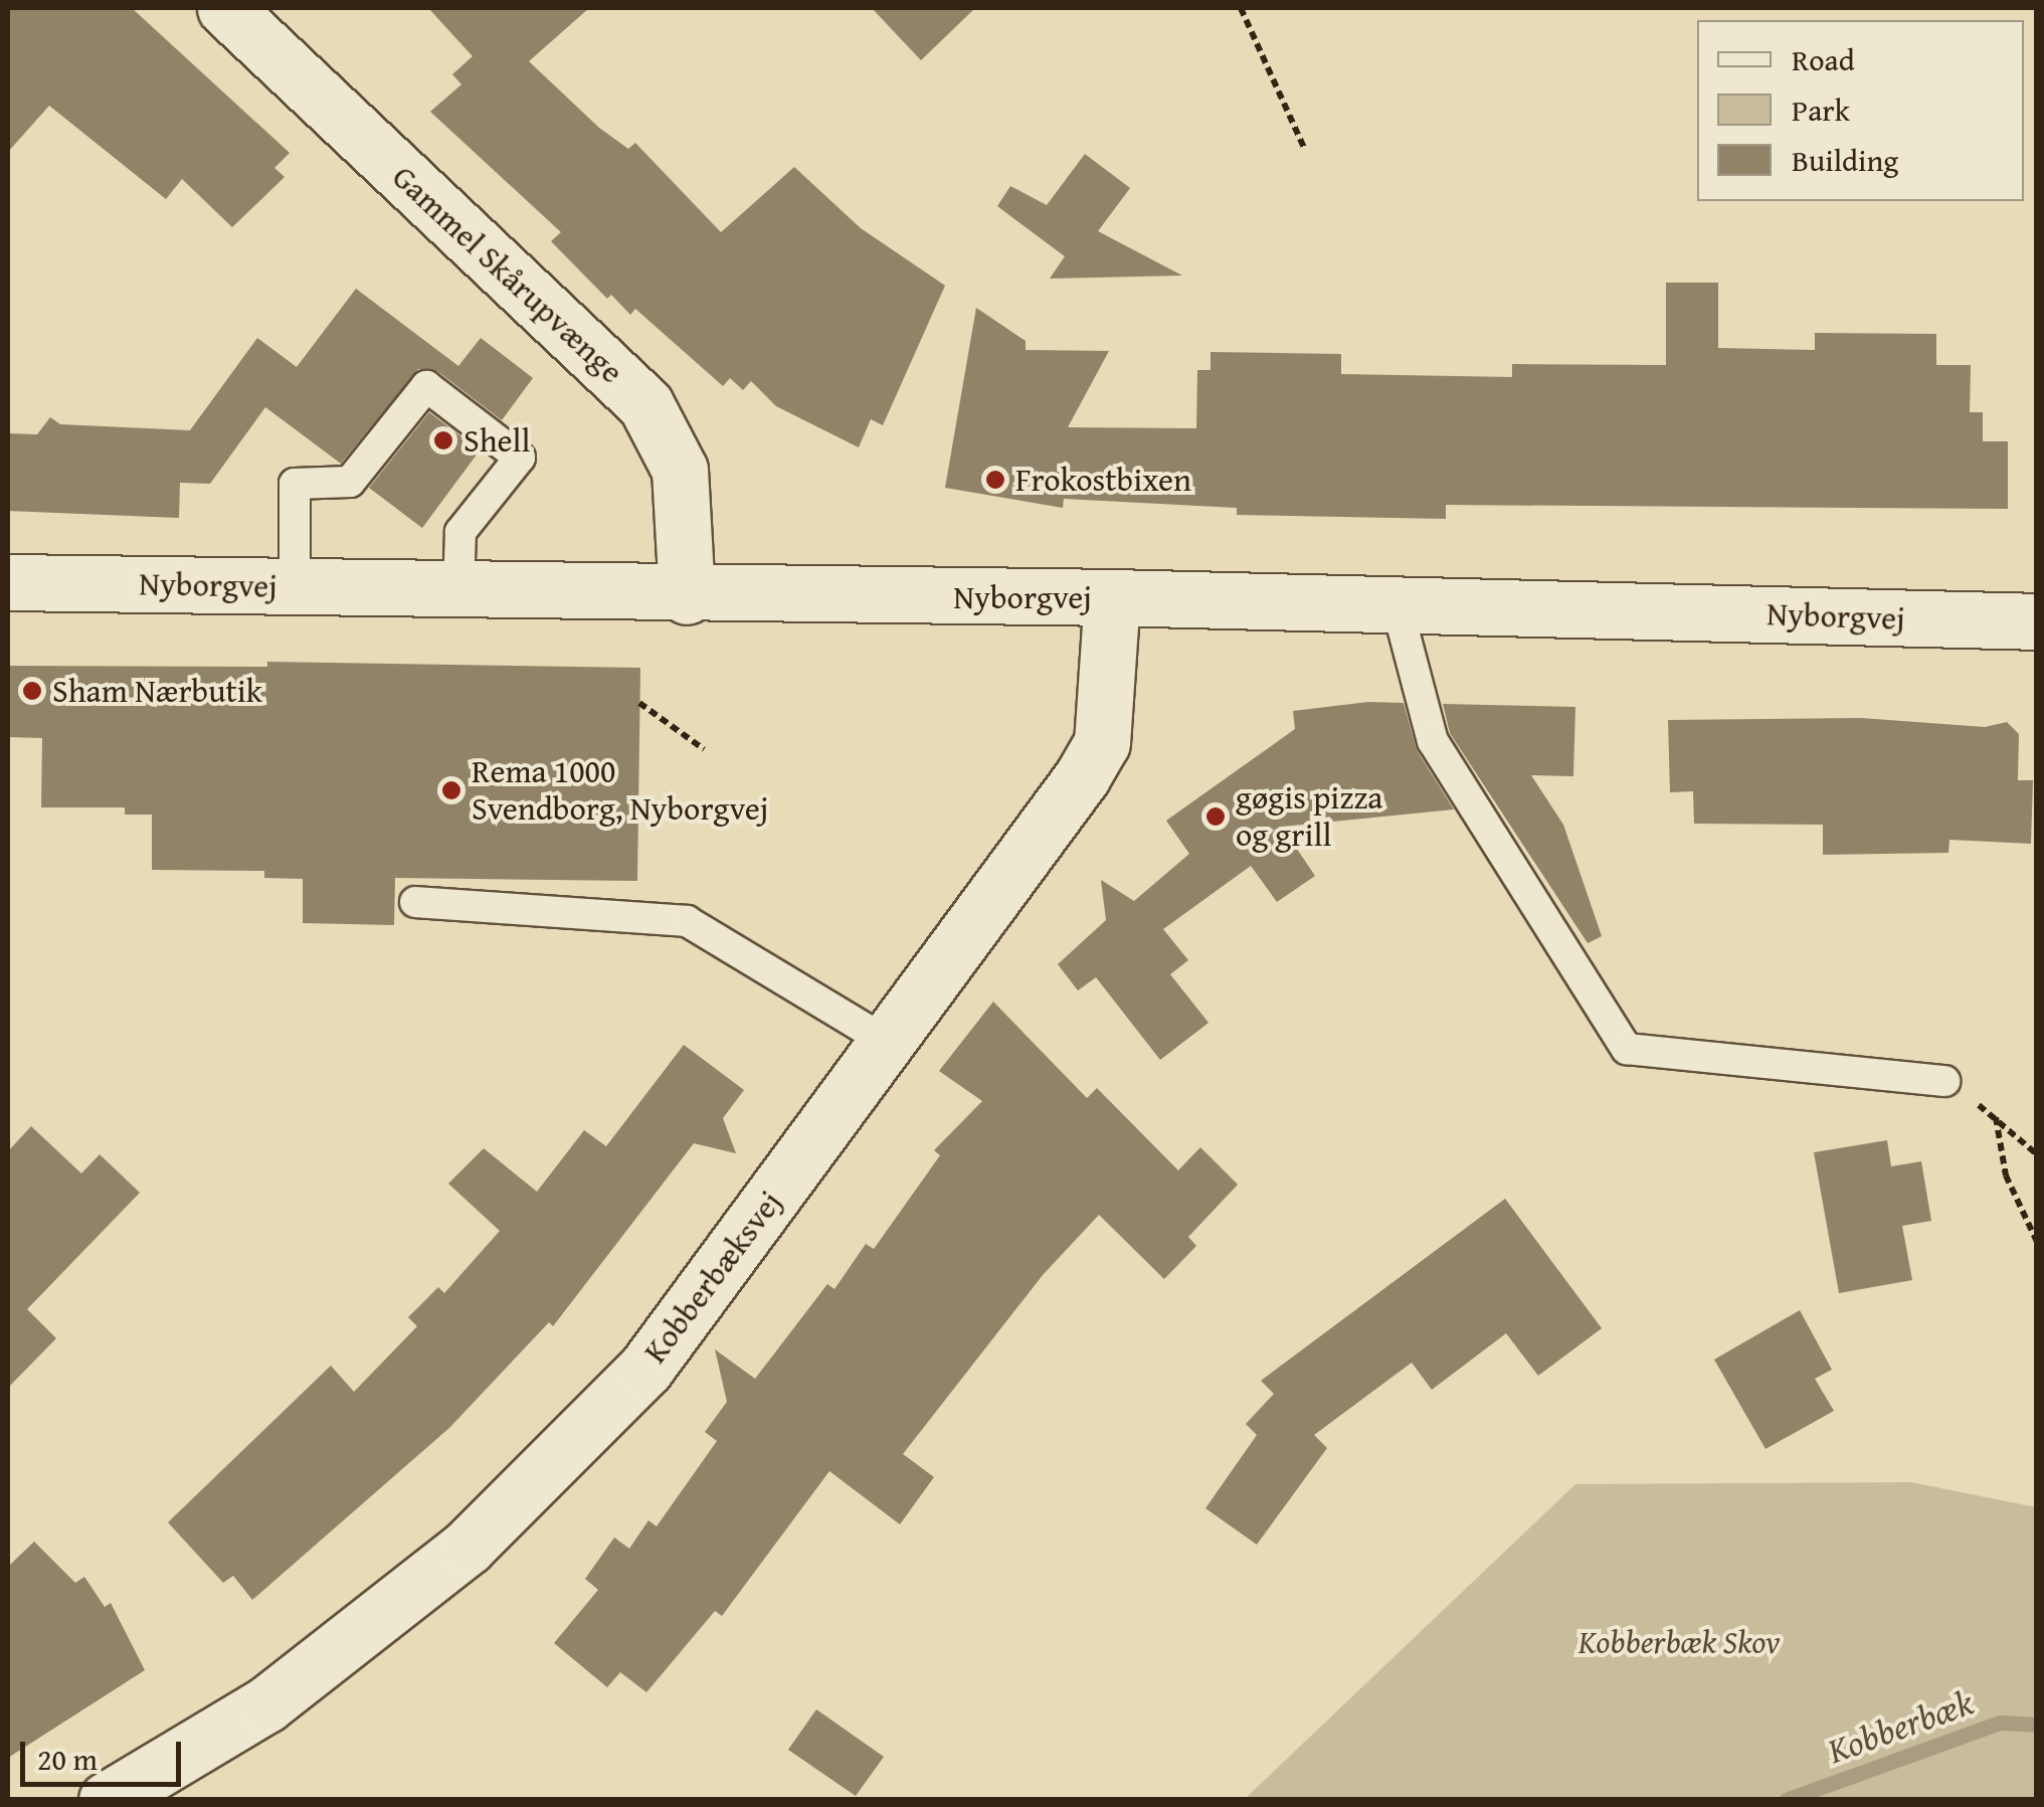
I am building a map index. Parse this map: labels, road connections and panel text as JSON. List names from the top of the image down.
{
  "streets": {
    "street": ["Gammel Skårupvænge", "Nyborgvej", "Kobberbæksvej"]
  },
  "crossings": [
    ["Gammel Skårupvænge", "Nyborgvej"],
    ["Nyborgvej", "Kobberbæksvej"]
  ],
  "water": ["Kobberbæk"],
  "parks": ["Kobberbæk Skov"],
  "places": [
    "Shell",
    "Frokostbixen",
    "Sham Nærbutik",
    "Rema 1000 Svendborg, Nyborgvej",
    "gøgis pizza og grill"
  ],
  "legend": ["Road", "Park", "Building"],
  "scale_bar": "20 m"
}
